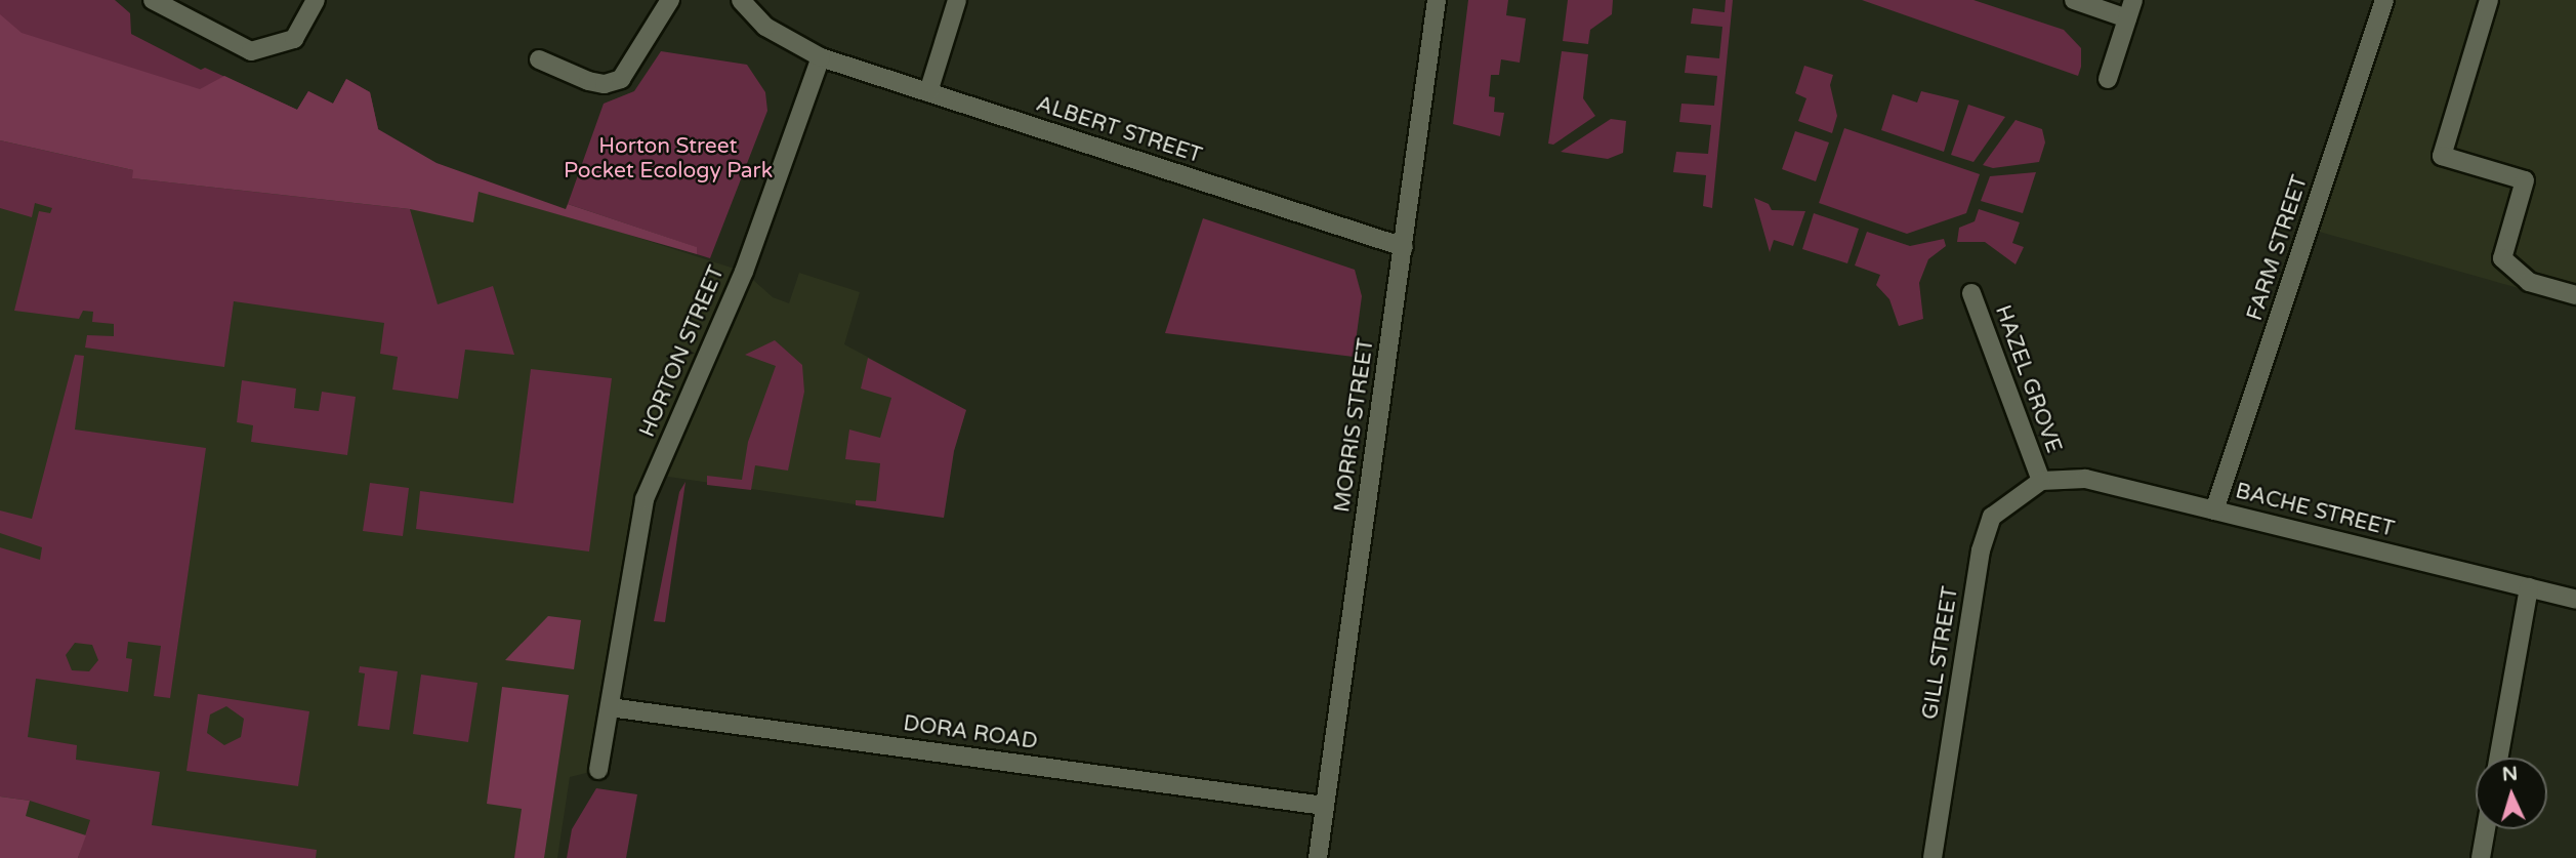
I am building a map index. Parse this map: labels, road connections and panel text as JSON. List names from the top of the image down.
{
  "streets": {
    "street": [
      "ALBERT STREET",
      "FARM STREET",
      "HORTON STREET",
      "HAZEL GROVE",
      "MORRIS STREET",
      "BACHE STREET",
      "GILL STREET",
      "DORA ROAD"
    ]
  },
  "crossings": [
    ["ALBERT STREET", "HORTON STREET"],
    ["ALBERT STREET", "MORRIS STREET"],
    ["FARM STREET", "BACHE STREET"],
    ["HORTON STREET", "DORA ROAD"],
    ["HAZEL GROVE", "BACHE STREET"],
    ["HAZEL GROVE", "GILL STREET"],
    ["MORRIS STREET", "DORA ROAD"],
    ["BACHE STREET", "GILL STREET"]
  ],
  "parks": ["Horton Street Pocket Ecology Park"],
  "north": "top"
}
